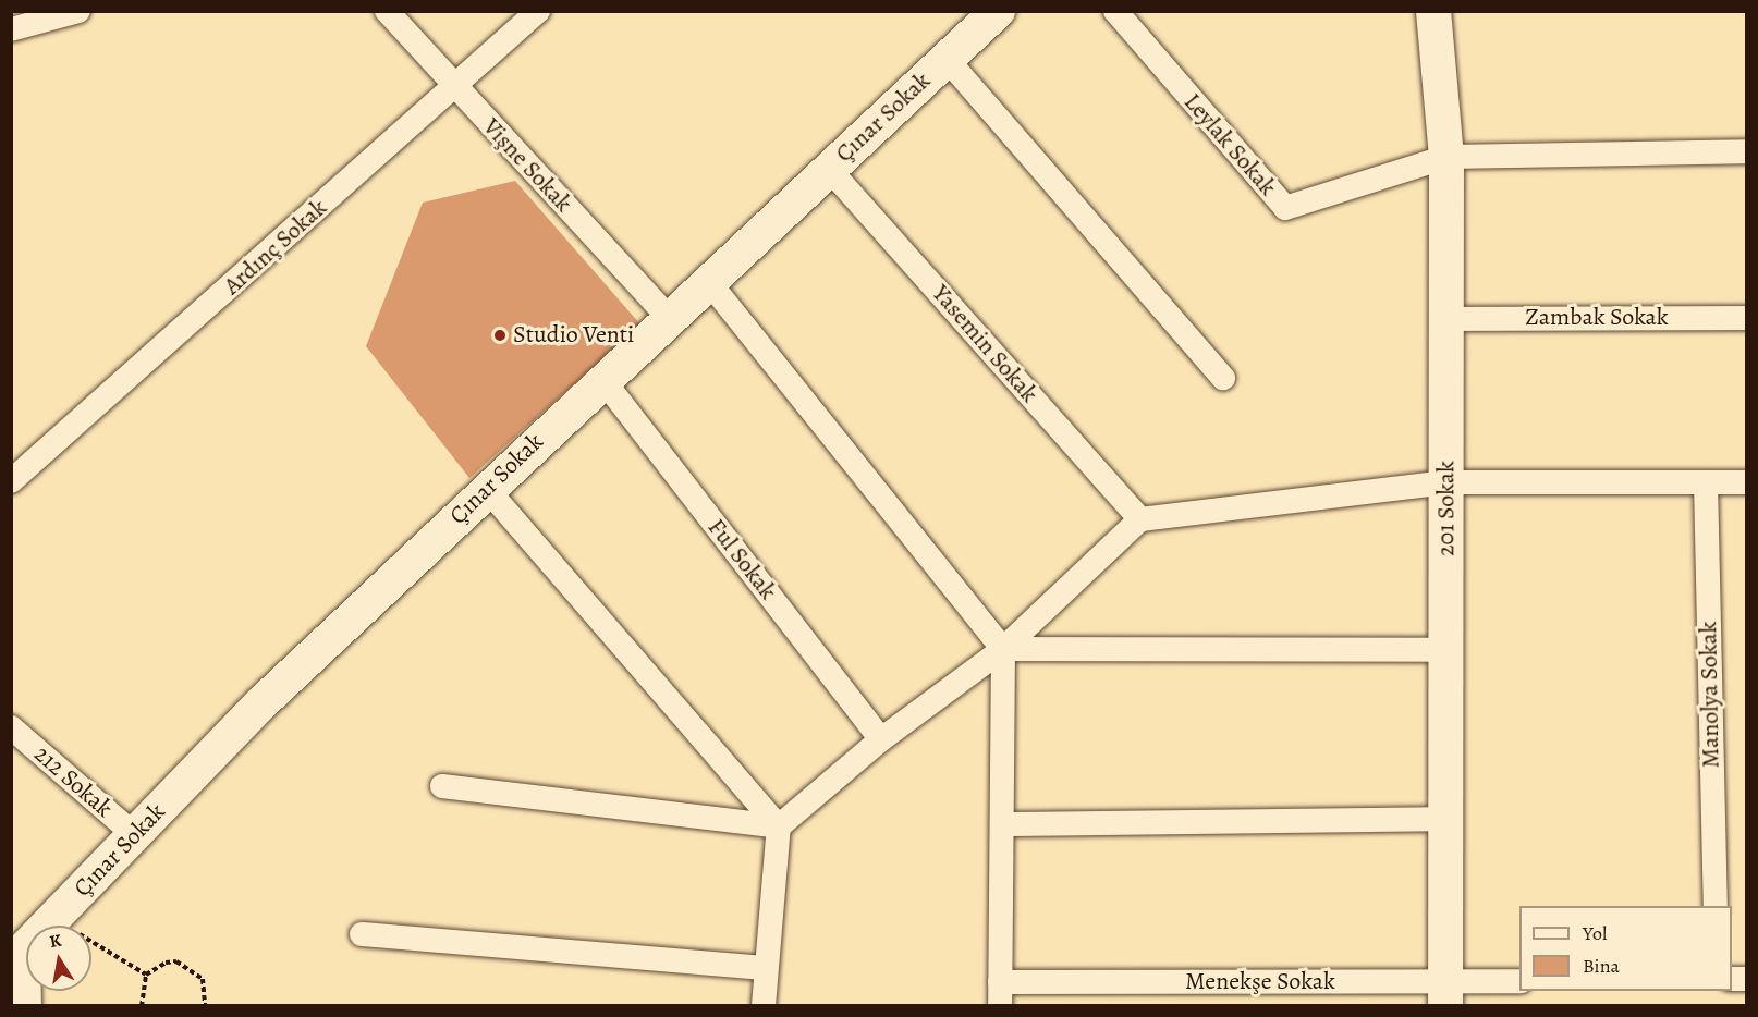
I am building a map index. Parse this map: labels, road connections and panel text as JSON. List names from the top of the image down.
{
  "streets": {
    "street": [
      "Çınar Sokak",
      "Leylak Sokak",
      "Vişne Sokak",
      "Ardınç Sokak",
      "Zambak Sokak",
      "Yasemin Sokak",
      "201 Sokak",
      "Ful Sokak",
      "Manolya Sokak",
      "212 Sokak",
      "Menekşe Sokak"
    ]
  },
  "crossings": [
    ["Çınar Sokak", "Vişne Sokak"],
    ["Çınar Sokak", "Yasemin Sokak"],
    ["Çınar Sokak", "Ful Sokak"],
    ["Çınar Sokak", "212 Sokak"],
    ["Leylak Sokak", "201 Sokak"],
    ["Vişne Sokak", "Ardınç Sokak"],
    ["Zambak Sokak", "201 Sokak"],
    ["201 Sokak", "Menekşe Sokak"]
  ],
  "places": ["Studio Venti"],
  "legend": ["Yol", "Bina"],
  "north": "top"
}
